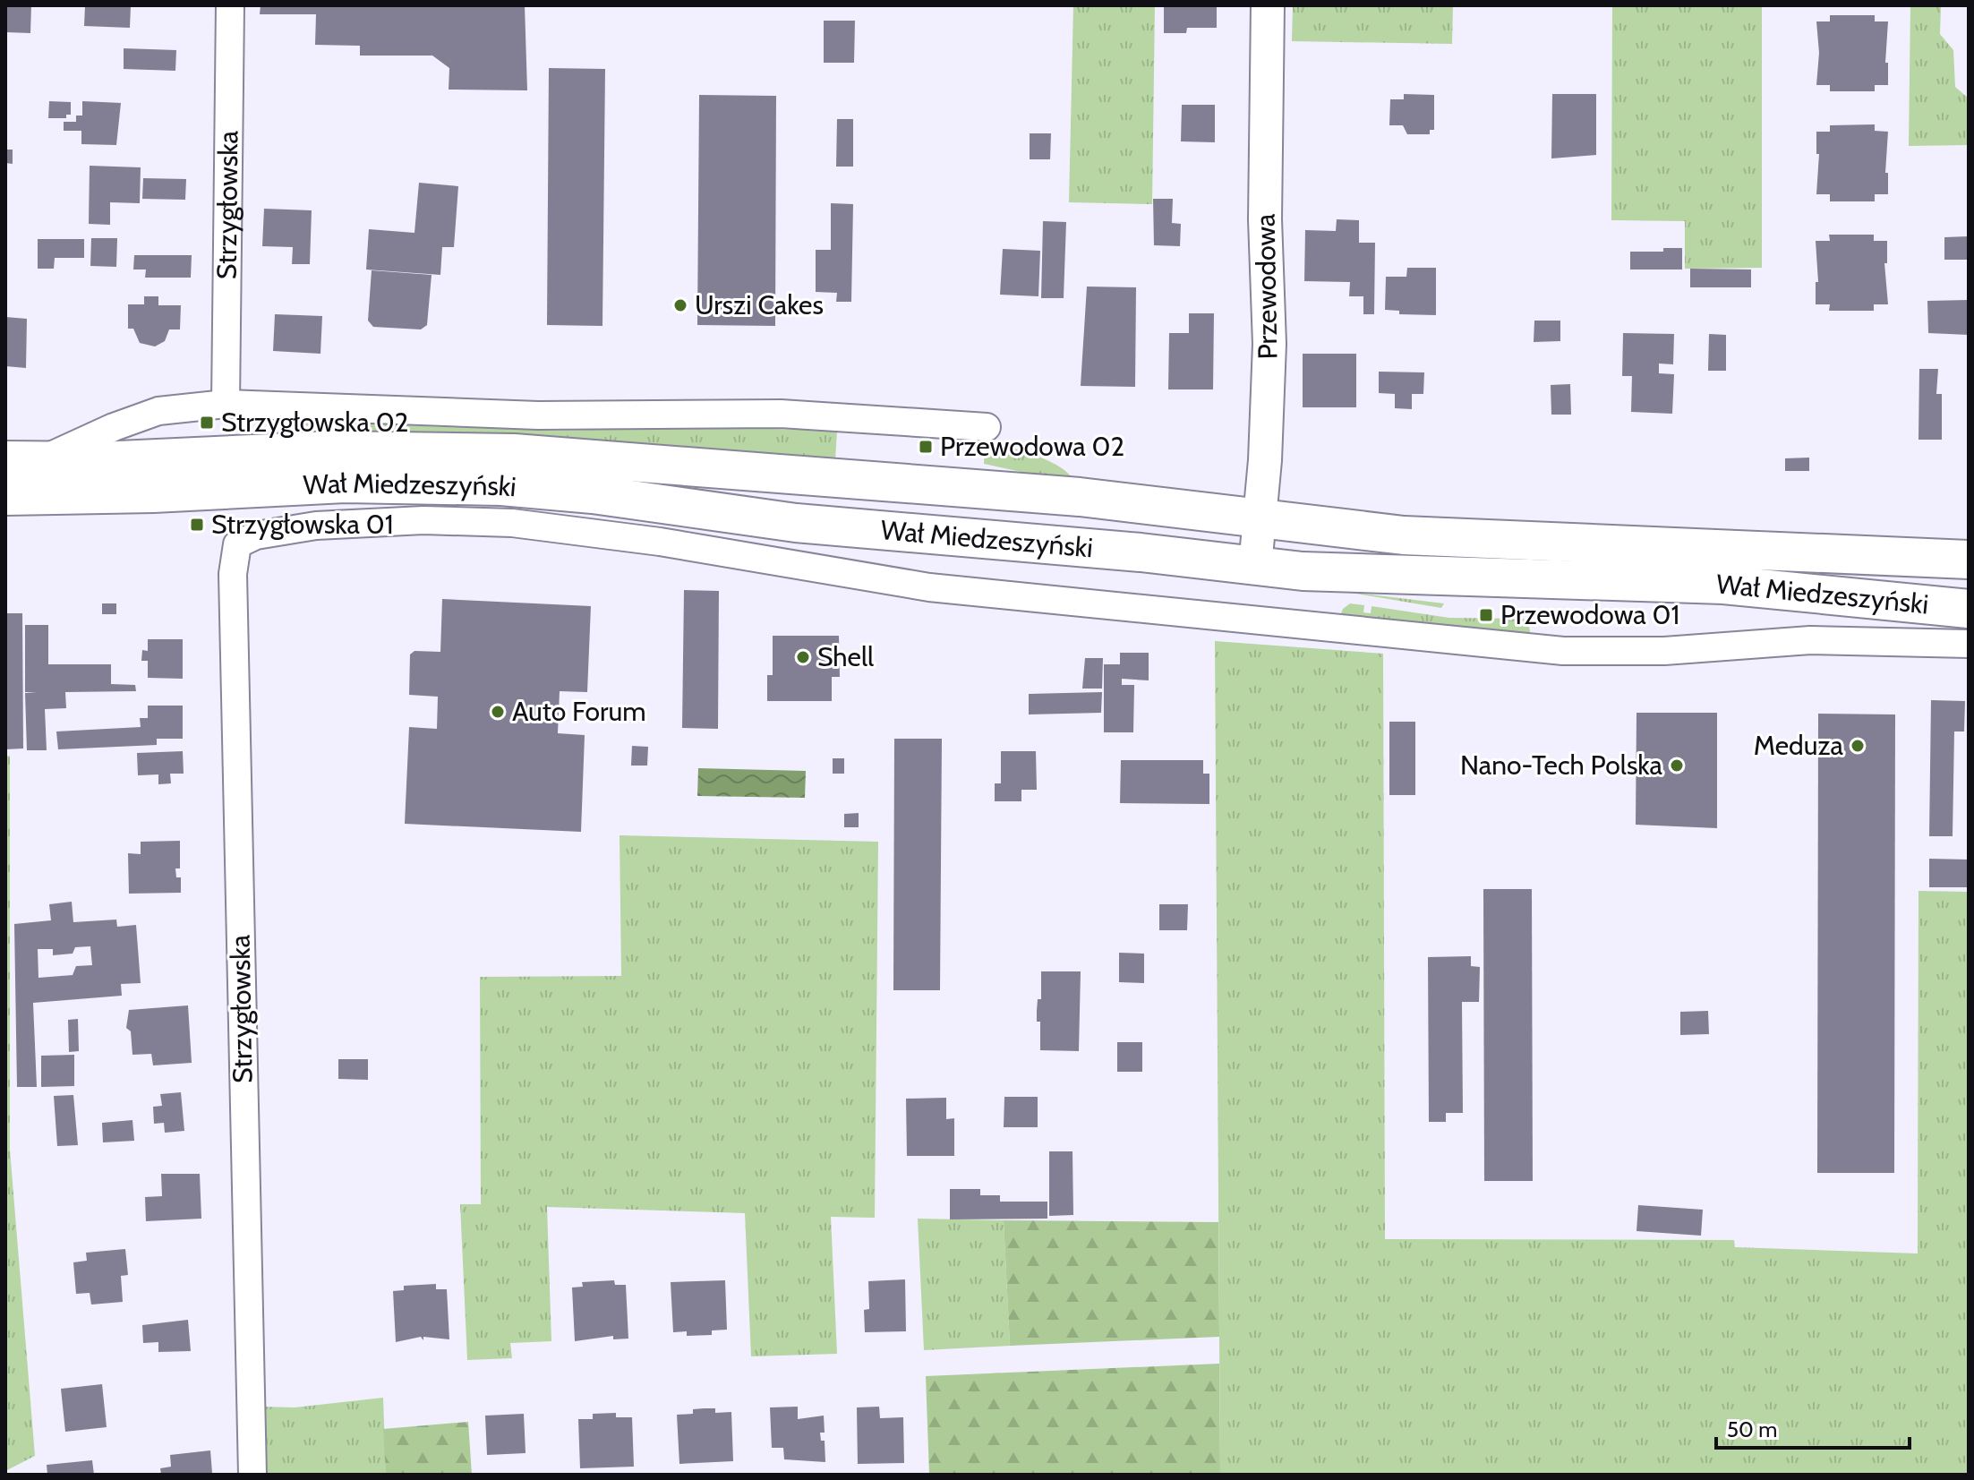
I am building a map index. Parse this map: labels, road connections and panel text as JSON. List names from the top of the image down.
{
  "streets": {
    "main road": ["Wał Miedzeszyński"],
    "street": ["Strzygłowska", "Przewodowa"]
  },
  "crossings": [
    ["Strzygłowska", "Wał Miedzeszyński"],
    ["Przewodowa", "Wał Miedzeszyński"]
  ],
  "places": {
    "other": [
      "Urszi Cakes",
      "Shell",
      "Auto Forum",
      "Meduza",
      "Nano-Tech Polska"
    ],
    "transit": [
      "Strzygłowska 02",
      "Przewodowa 02",
      "Strzygłowska 01",
      "Przewodowa 01"
    ]
  },
  "scale_bar": "50 m"
}
